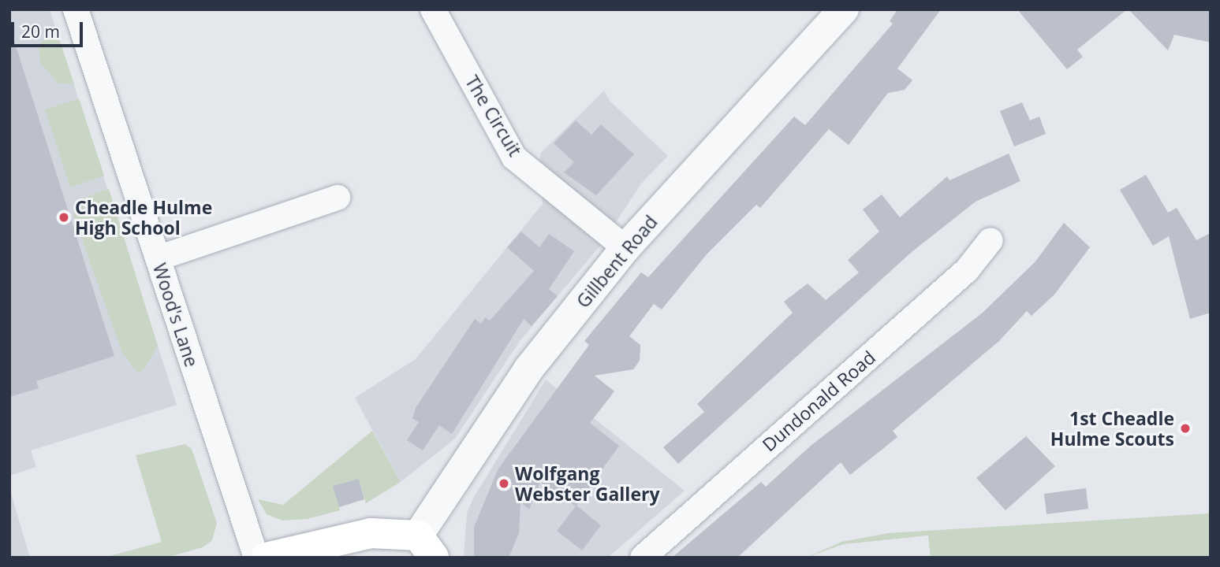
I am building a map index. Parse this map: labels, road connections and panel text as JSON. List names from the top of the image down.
{
  "streets": {
    "street": [
      "The Circuit",
      "Gillbent Road",
      "Wood's Lane",
      "Dundonald Road"
    ]
  },
  "crossings": [
    ["The Circuit", "Gillbent Road"]
  ],
  "places": ["Cheadle Hulme High School", "1st Cheadle Hulme Scouts", "Wolfgang Webster Gallery"],
  "scale_bar": "20 m"
}
